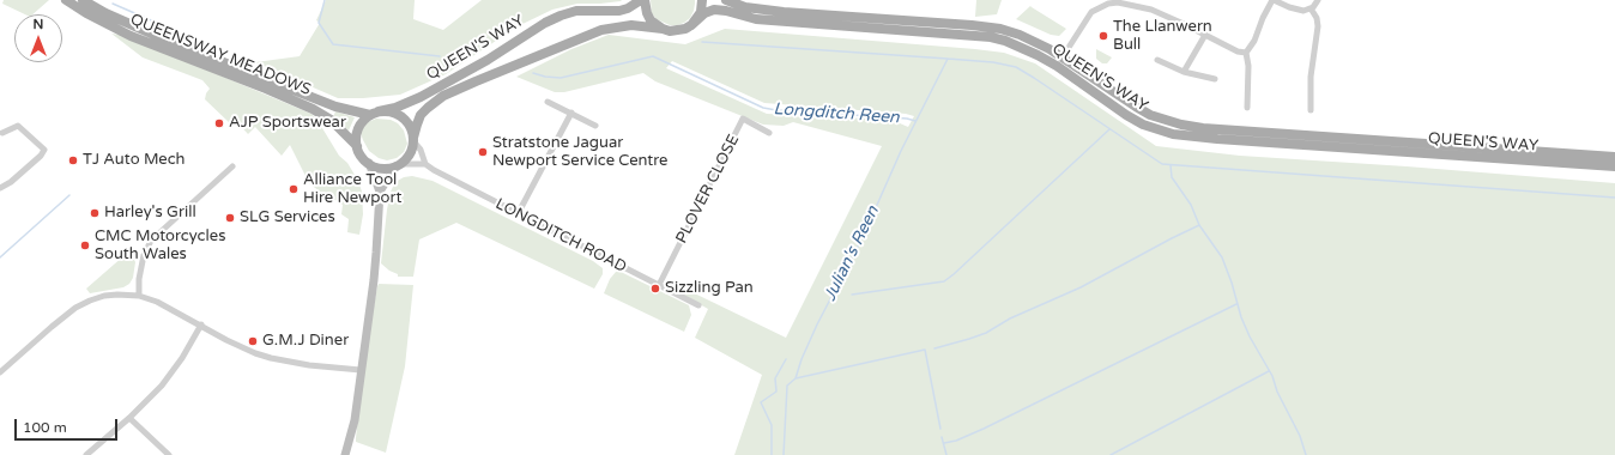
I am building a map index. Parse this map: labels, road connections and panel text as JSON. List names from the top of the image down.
{
  "streets": {
    "main road": ["QUEEN'S WAY", "QUEENSWAY MEADOWS"],
    "street": ["PLOVER CLOSE", "LONGDITCH ROAD"]
  },
  "crossings": [
    ["QUEEN'S WAY", "QUEENSWAY MEADOWS"],
    ["PLOVER CLOSE", "LONGDITCH ROAD"]
  ],
  "water": ["Longditch Reen", "Julian's Reen"],
  "places": [
    "The Llanwern Bull",
    "AJP Sportswear",
    "Stratstone Jaguar Newport Service Centre",
    "TJ Auto Mech",
    "Alliance Tool Hire Newport",
    "Harley's Grill",
    "SLG Services",
    "CMC Motorcycles South Wales",
    "Sizzling Pan",
    "G.M.J Diner"
  ],
  "scale_bar": "100 m",
  "north": "top"
}
